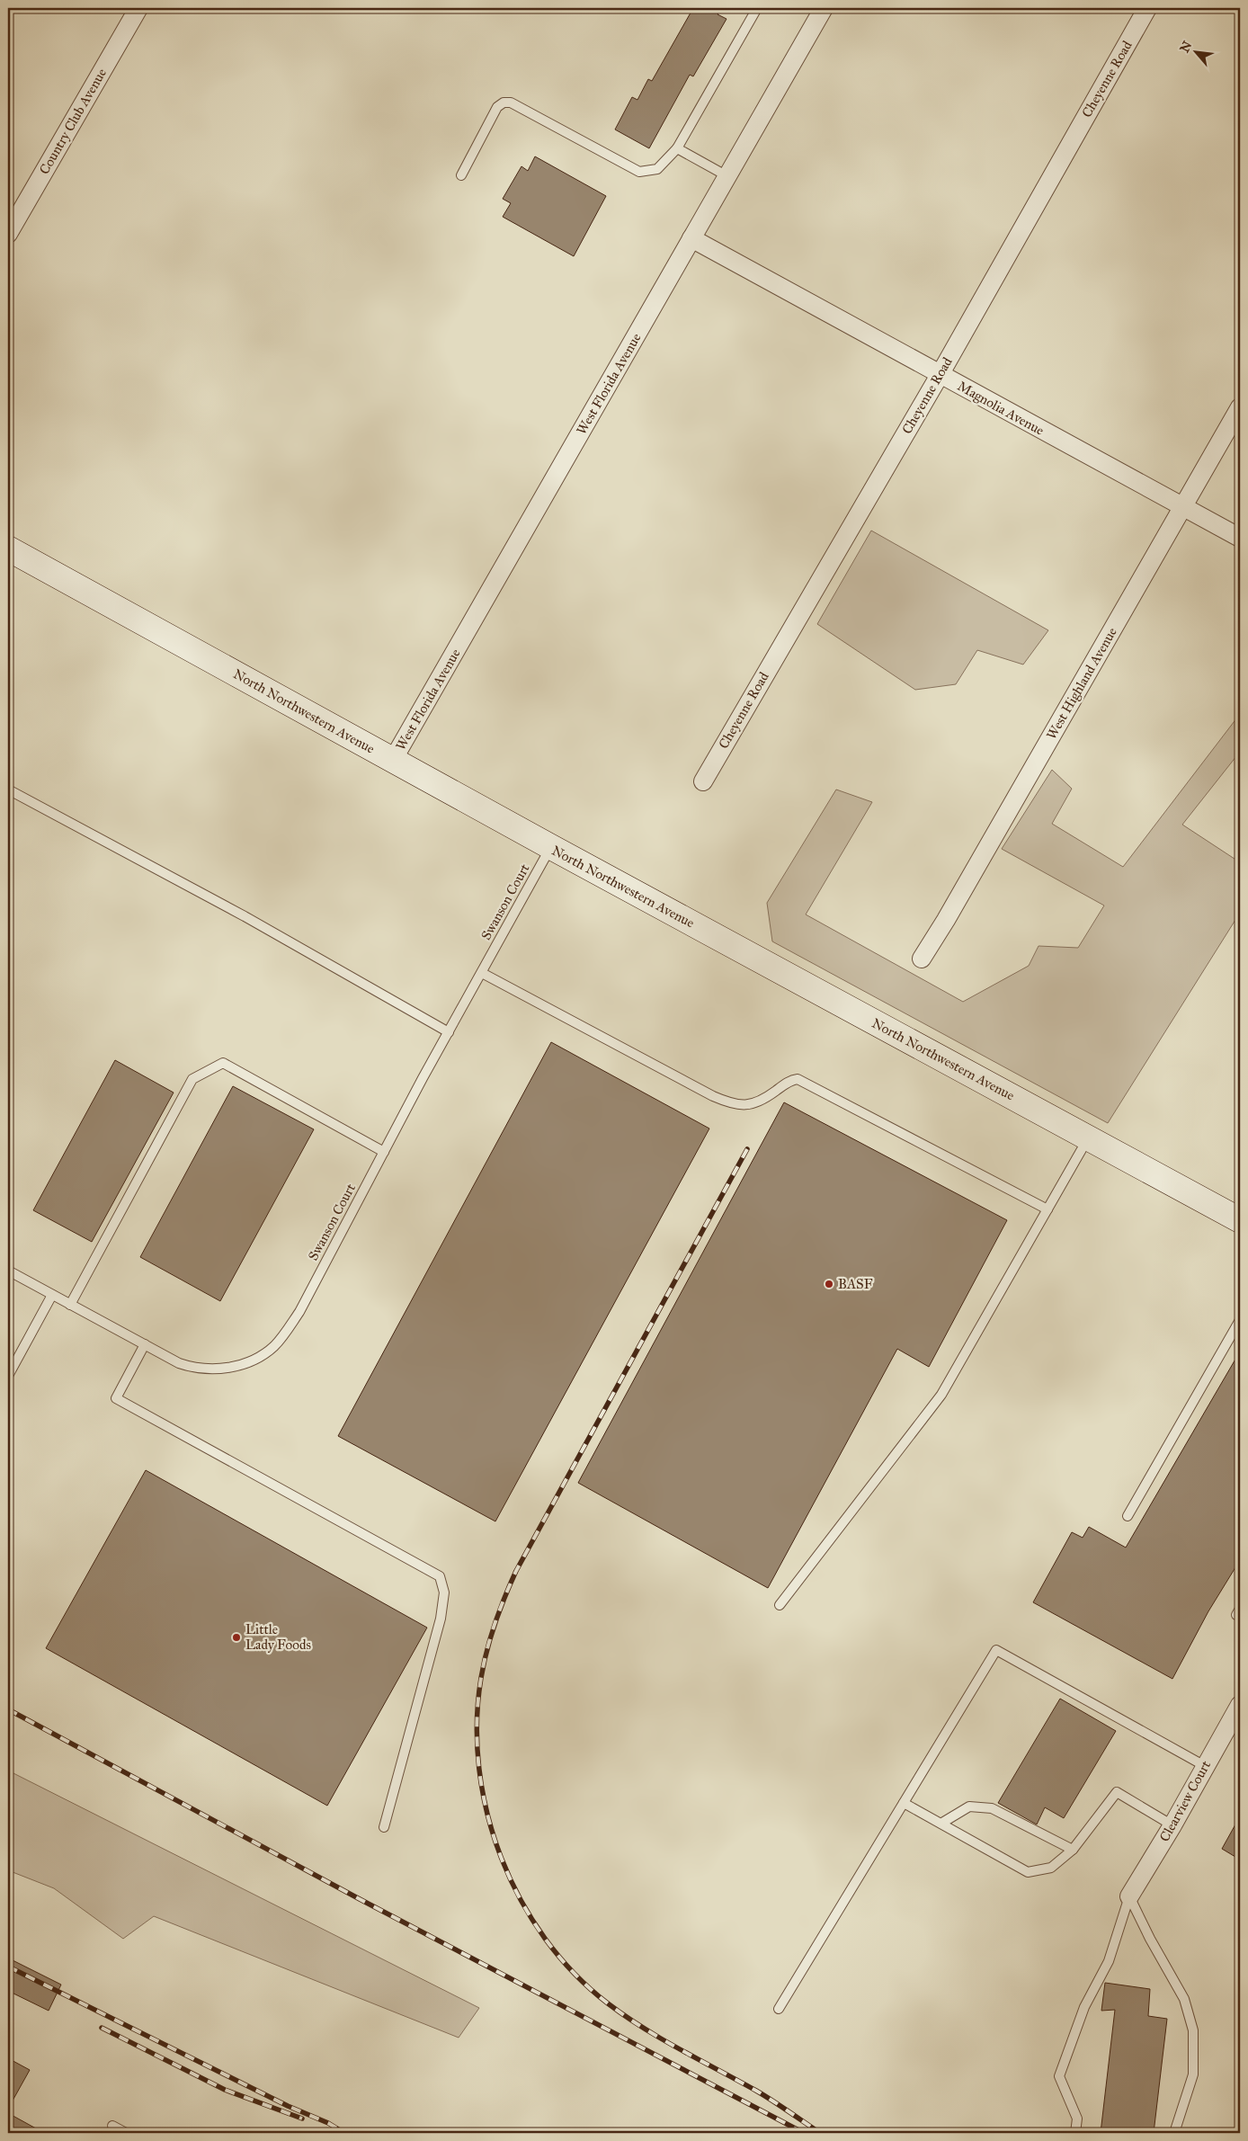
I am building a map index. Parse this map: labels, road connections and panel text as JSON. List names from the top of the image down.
{
  "streets": {
    "street": [
      "Cheyenne Road",
      "Country Club Avenue",
      "West Florida Avenue",
      "Magnolia Avenue",
      "West Highland Avenue",
      "North Northwestern Avenue",
      "Clearview Court"
    ],
    "lane": ["Swanson Court"]
  },
  "crossings": [
    ["Cheyenne Road", "Magnolia Avenue"],
    ["West Florida Avenue", "Magnolia Avenue"],
    ["West Florida Avenue", "North Northwestern Avenue"],
    ["Magnolia Avenue", "West Highland Avenue"],
    ["North Northwestern Avenue", "Swanson Court"]
  ],
  "places": ["BASF", "Little Lady Foods"],
  "north": "top left"
}
